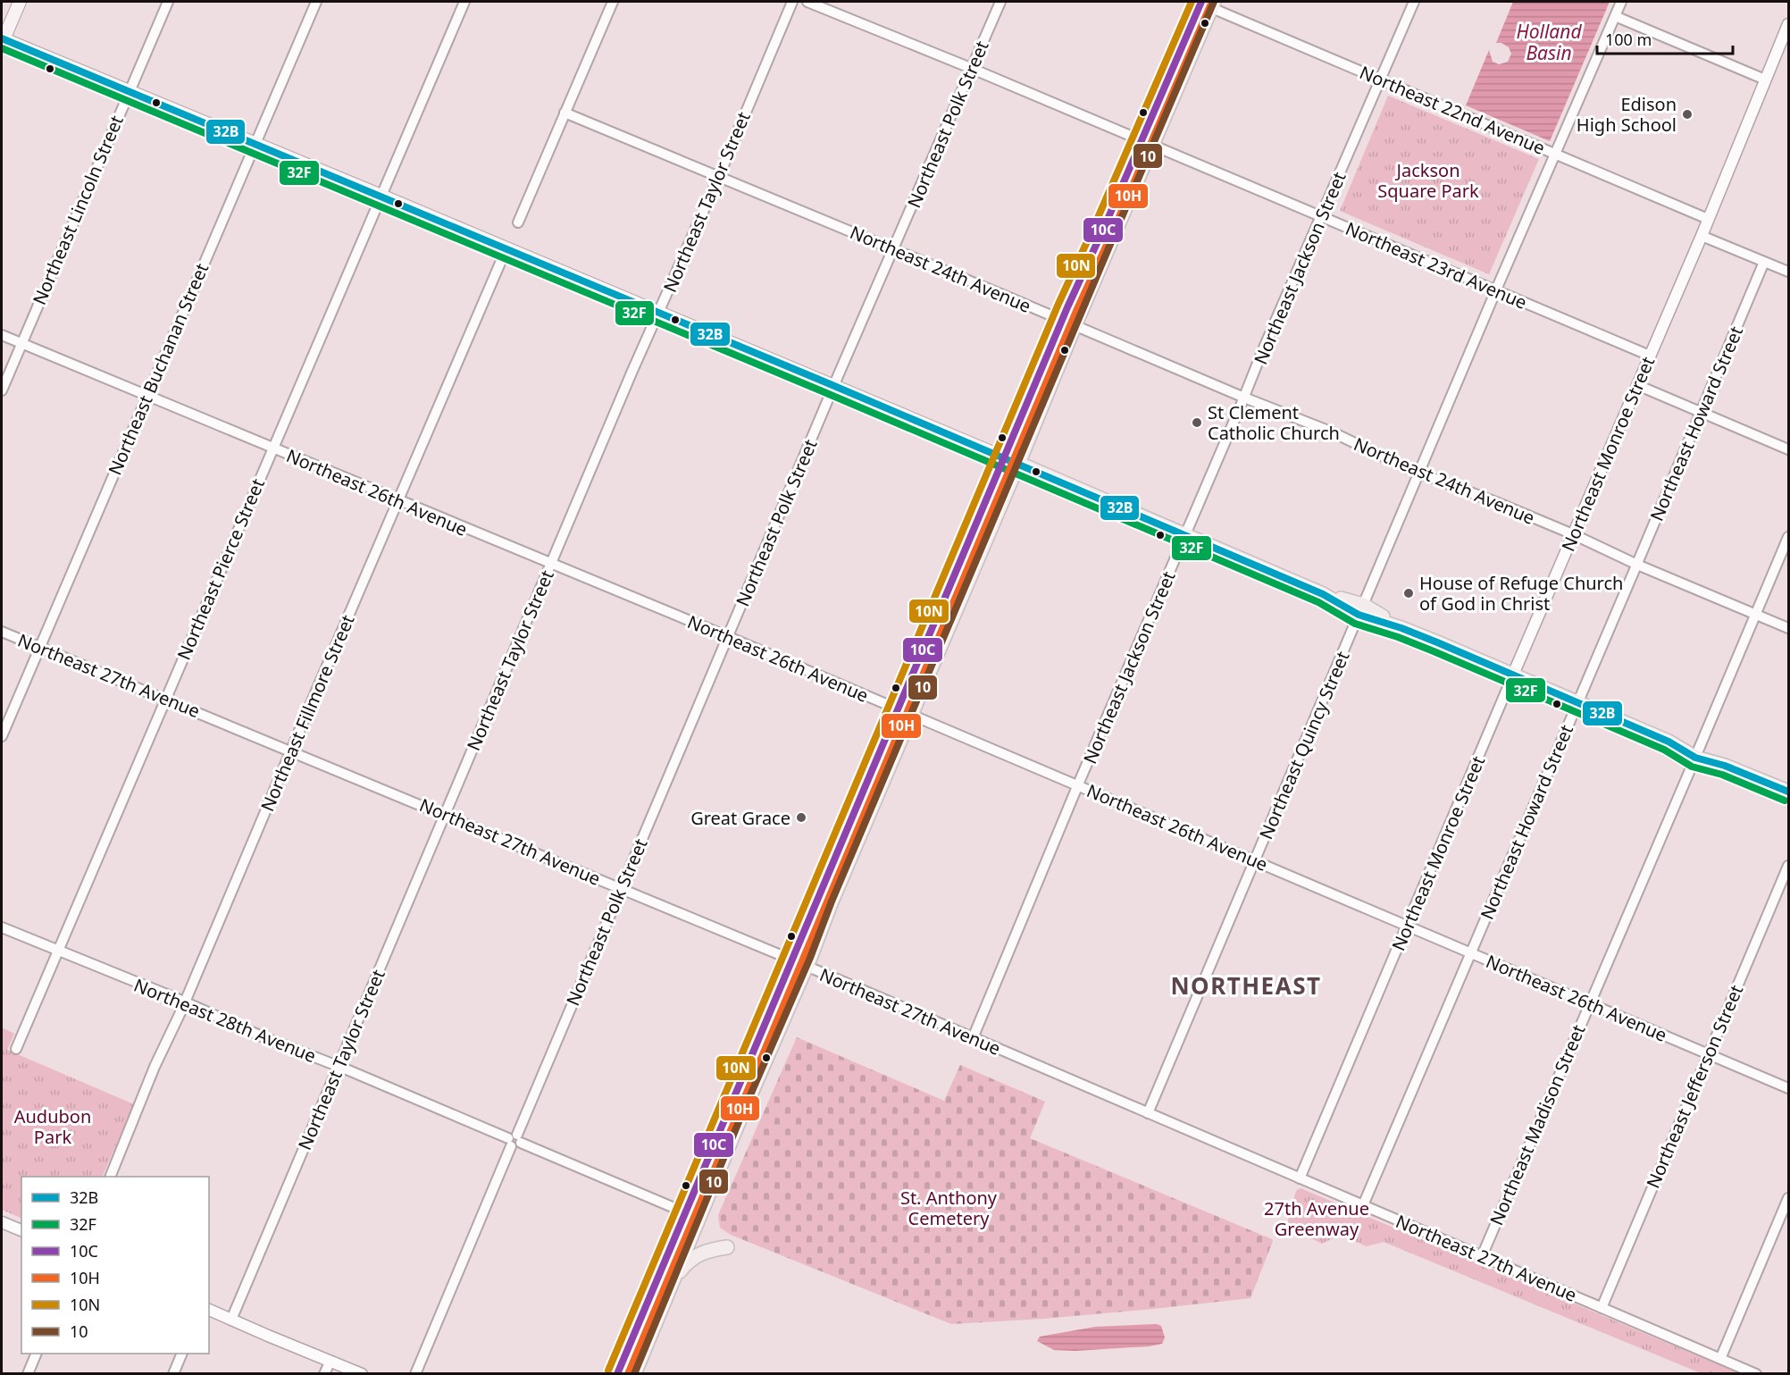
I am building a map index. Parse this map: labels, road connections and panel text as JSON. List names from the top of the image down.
{
  "streets": {
    "street": [
      "Northeast 22nd Avenue",
      "Northeast Polk Street",
      "Northeast Taylor Street",
      "Northeast Lincoln Street",
      "Northeast 23rd Avenue",
      "Northeast Jackson Street",
      "Northeast 24th Avenue",
      "Northeast Buchanan Street",
      "Northeast Howard Street",
      "Northeast Monroe Street",
      "Northeast 26th Avenue",
      "Northeast Pierce Street",
      "Northeast 27th Avenue",
      "Northeast Fillmore Street",
      "Northeast Quincy Street",
      "Northeast 28th Avenue",
      "Northeast Jefferson Street",
      "Northeast Madison Street"
    ]
  },
  "crossings": [
    ["Northeast 22nd Avenue", "Northeast Jackson Street"],
    ["Northeast 22nd Avenue", "Northeast Monroe Street"],
    ["Northeast 22nd Avenue", "Northeast Quincy Street"],
    ["Northeast Polk Street", "Northeast 23rd Avenue"],
    ["Northeast Polk Street", "Northeast 24th Avenue"],
    ["Northeast Polk Street", "Northeast 26th Avenue"],
    ["Northeast Polk Street", "Northeast 27th Avenue"],
    ["Northeast Polk Street", "Northeast 28th Avenue"],
    ["Northeast Taylor Street", "Northeast 24th Avenue"],
    ["Northeast Taylor Street", "Northeast 26th Avenue"],
    ["Northeast Taylor Street", "Northeast 27th Avenue"],
    ["Northeast Taylor Street", "Northeast 28th Avenue"],
    ["Northeast Lincoln Street", "Northeast 26th Avenue"],
    ["Northeast 23rd Avenue", "Northeast Jackson Street"],
    ["Northeast 23rd Avenue", "Northeast Monroe Street"],
    ["Northeast 23rd Avenue", "Northeast Quincy Street"],
    ["Northeast Jackson Street", "Northeast 24th Avenue"],
    ["Northeast Jackson Street", "Northeast 26th Avenue"],
    ["Northeast Jackson Street", "Northeast 27th Avenue"],
    ["Northeast 24th Avenue", "Northeast Howard Street"],
    ["Northeast 24th Avenue", "Northeast Monroe Street"],
    ["Northeast 24th Avenue", "Northeast Quincy Street"],
    ["Northeast 24th Avenue", "Northeast Madison Street"],
    ["Northeast Buchanan Street", "Northeast 26th Avenue"],
    ["Northeast Buchanan Street", "Northeast 27th Avenue"],
    ["Northeast Howard Street", "Northeast 26th Avenue"],
    ["Northeast Howard Street", "Northeast 27th Avenue"],
    ["Northeast Monroe Street", "Northeast 26th Avenue"],
    ["Northeast Monroe Street", "Northeast 27th Avenue"],
    ["Northeast 26th Avenue", "Northeast Pierce Street"],
    ["Northeast 26th Avenue", "Northeast Fillmore Street"],
    ["Northeast 26th Avenue", "Northeast Quincy Street"],
    ["Northeast 26th Avenue", "Northeast Jefferson Street"],
    ["Northeast 26th Avenue", "Northeast Madison Street"],
    ["Northeast Pierce Street", "Northeast 27th Avenue"],
    ["Northeast Pierce Street", "Northeast 28th Avenue"],
    ["Northeast 27th Avenue", "Northeast Fillmore Street"],
    ["Northeast 27th Avenue", "Northeast Quincy Street"],
    ["Northeast 27th Avenue", "Northeast Jefferson Street"],
    ["Northeast 27th Avenue", "Northeast Madison Street"],
    ["Northeast Fillmore Street", "Northeast 28th Avenue"]
  ],
  "districts": ["NORTHEAST"],
  "water": ["Holland Basin"],
  "parks": [
    "Jackson Square Park",
    "Audubon Park",
    "St. Anthony Cemetery",
    "27th Avenue Greenway"
  ],
  "places": [
    "Edison High School",
    "St Clement Catholic Church",
    "House of Refuge Church of God in Christ",
    "Great Grace"
  ],
  "lines": [
    "transit line 10C",
    "transit line 10N",
    "transit line 10",
    "transit line 10H",
    "transit line 32B",
    "transit line 32F"
  ],
  "legend": [
    "32B",
    "32F",
    "10C",
    "10H",
    "10N",
    "10"
  ],
  "scale_bar": "100 m"
}
